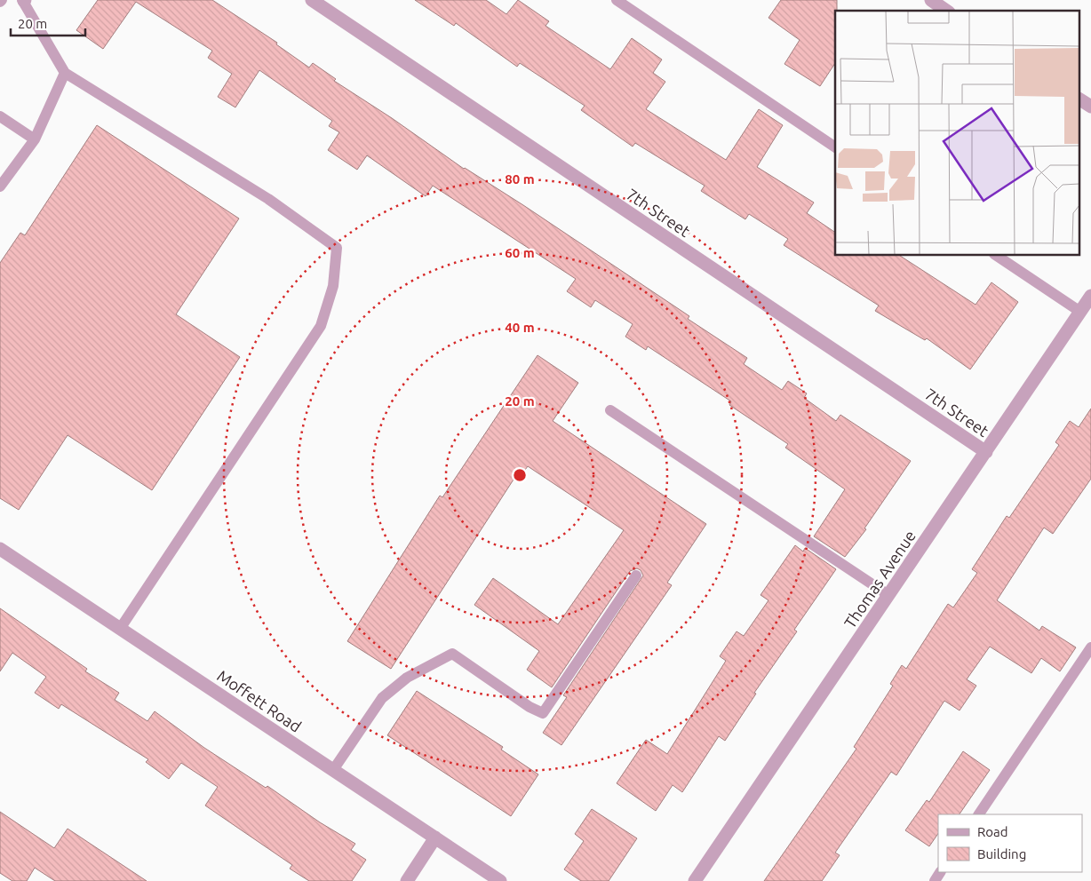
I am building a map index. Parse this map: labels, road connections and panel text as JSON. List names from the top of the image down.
{
  "streets": {
    "street": ["7th Street", "Thomas Avenue", "Moffett Road"]
  },
  "crossings": [
    ["7th Street", "Thomas Avenue"]
  ],
  "legend": ["Road", "Building"],
  "scale_bar": "20 m",
  "rings": [
    "80 m",
    "60 m",
    "40 m",
    "20 m"
  ]
}
